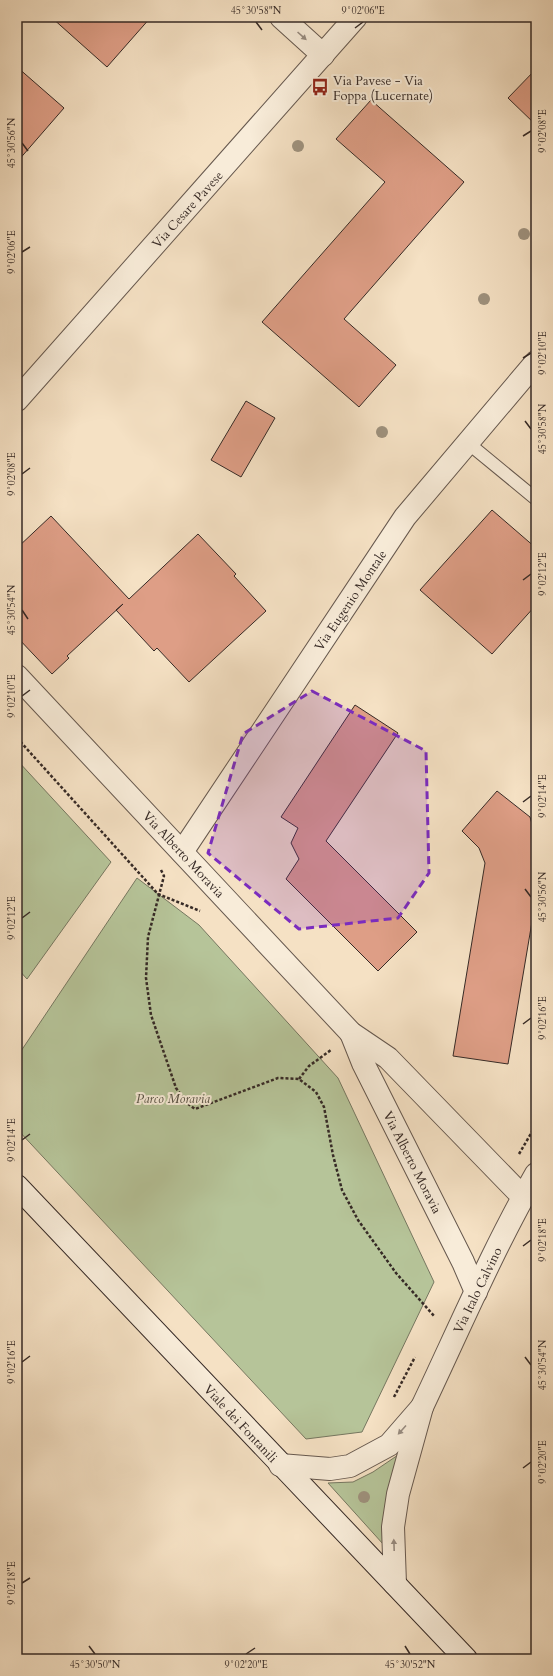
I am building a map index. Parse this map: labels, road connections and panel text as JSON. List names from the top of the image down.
{
  "streets": {
    "street": [
      "Via Cesare Pavese",
      "Via Eugenio Montale",
      "Via Alberto Moravia",
      "Via Italo Calvino",
      "Viale dei Fontanili"
    ]
  },
  "crossings": [
    ["Via Eugenio Montale", "Via Alberto Moravia"],
    ["Via Alberto Moravia", "Via Italo Calvino"]
  ],
  "parks": ["Parco Moravia"],
  "places": {
    "bus stop": ["Via Pavese - Via Foppa (Lucernate)"]
  },
  "coordinates": [
    "45°30'58\"N",
    "9°02'06\"E",
    "9°02'08\"E",
    "45°30'56\"N",
    "9°02'10\"E",
    "9°02'12\"E",
    "45°30'54\"N",
    "9°02'14\"E",
    "9°02'16\"E",
    "9°02'18\"E",
    "9°02'20\"E",
    "45°30'50\"N",
    "45°30'52\"N"
  ]
}
